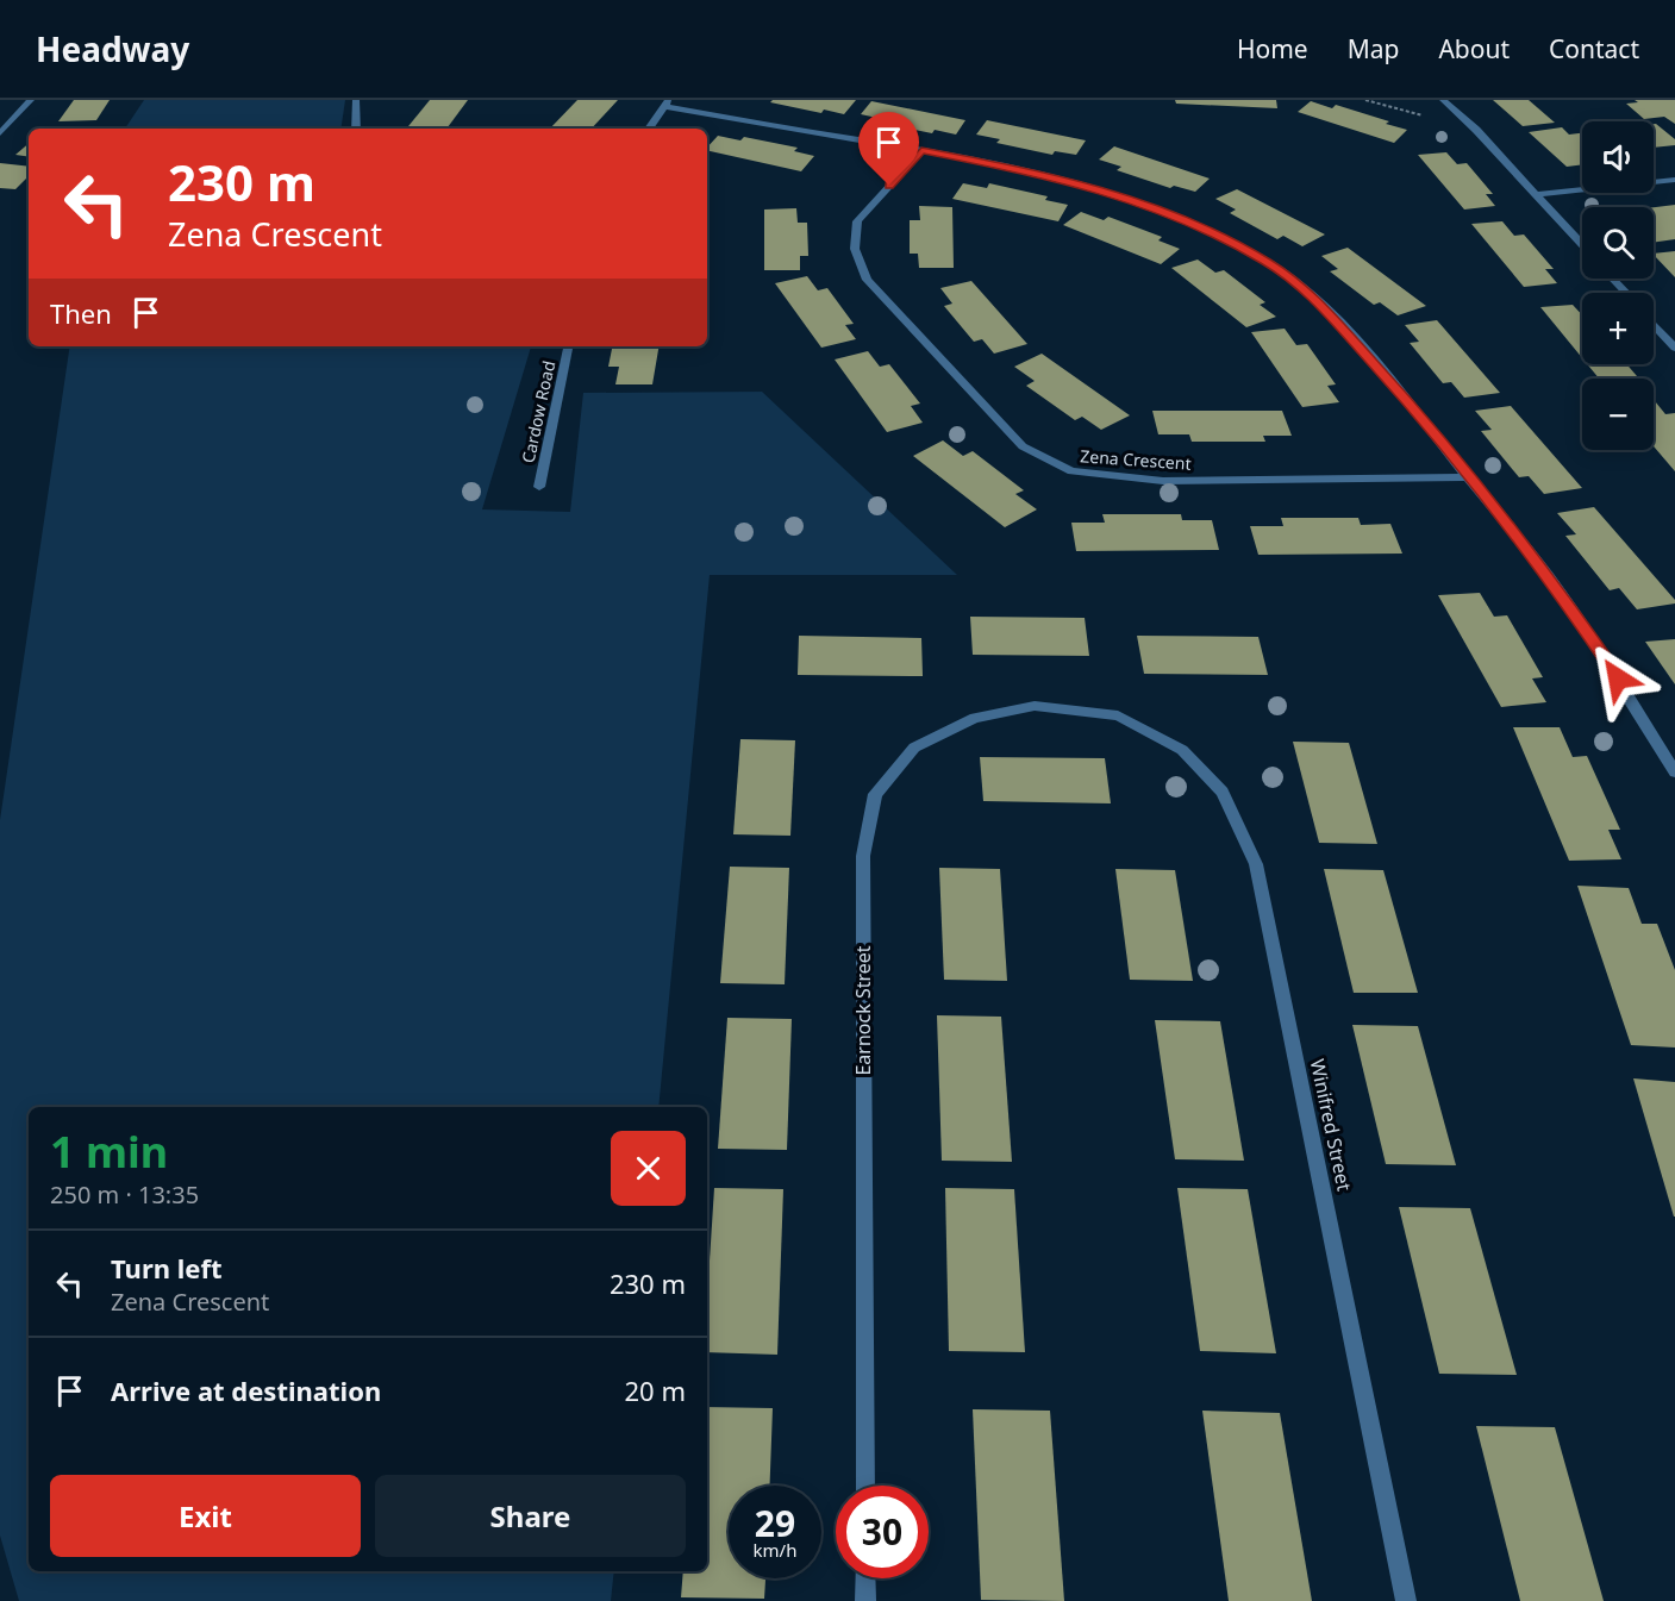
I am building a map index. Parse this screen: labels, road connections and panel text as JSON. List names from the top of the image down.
{
  "streets": {
    "street": [
      "Cardow Road",
      "Zena Crescent",
      "Earnock Street",
      "Winifred Street"
    ]
  },
  "crossings": [
    ["Earnock Street", "Winifred Street"]
  ],
  "page": {
    "header": "Headway",
    "nav": [
      "Home",
      "Map",
      "About",
      "Contact"
    ],
    "map_buttons": ["+", "−"],
    "turn": ["230 m", "Zena Crescent"],
    "then": "Then",
    "heading": ["1 min", "250 m · 13:35"],
    "list": [
      {
        "name": "Turn left",
        "note": "Zena Crescent",
        "value": "230 m"
      },
      {
        "name": "Arrive at destination",
        "value": "20 m"
      }
    ],
    "buttons": ["Exit", "Share"],
    "speed": "29 km/h",
    "limit": "30"
  }
}
